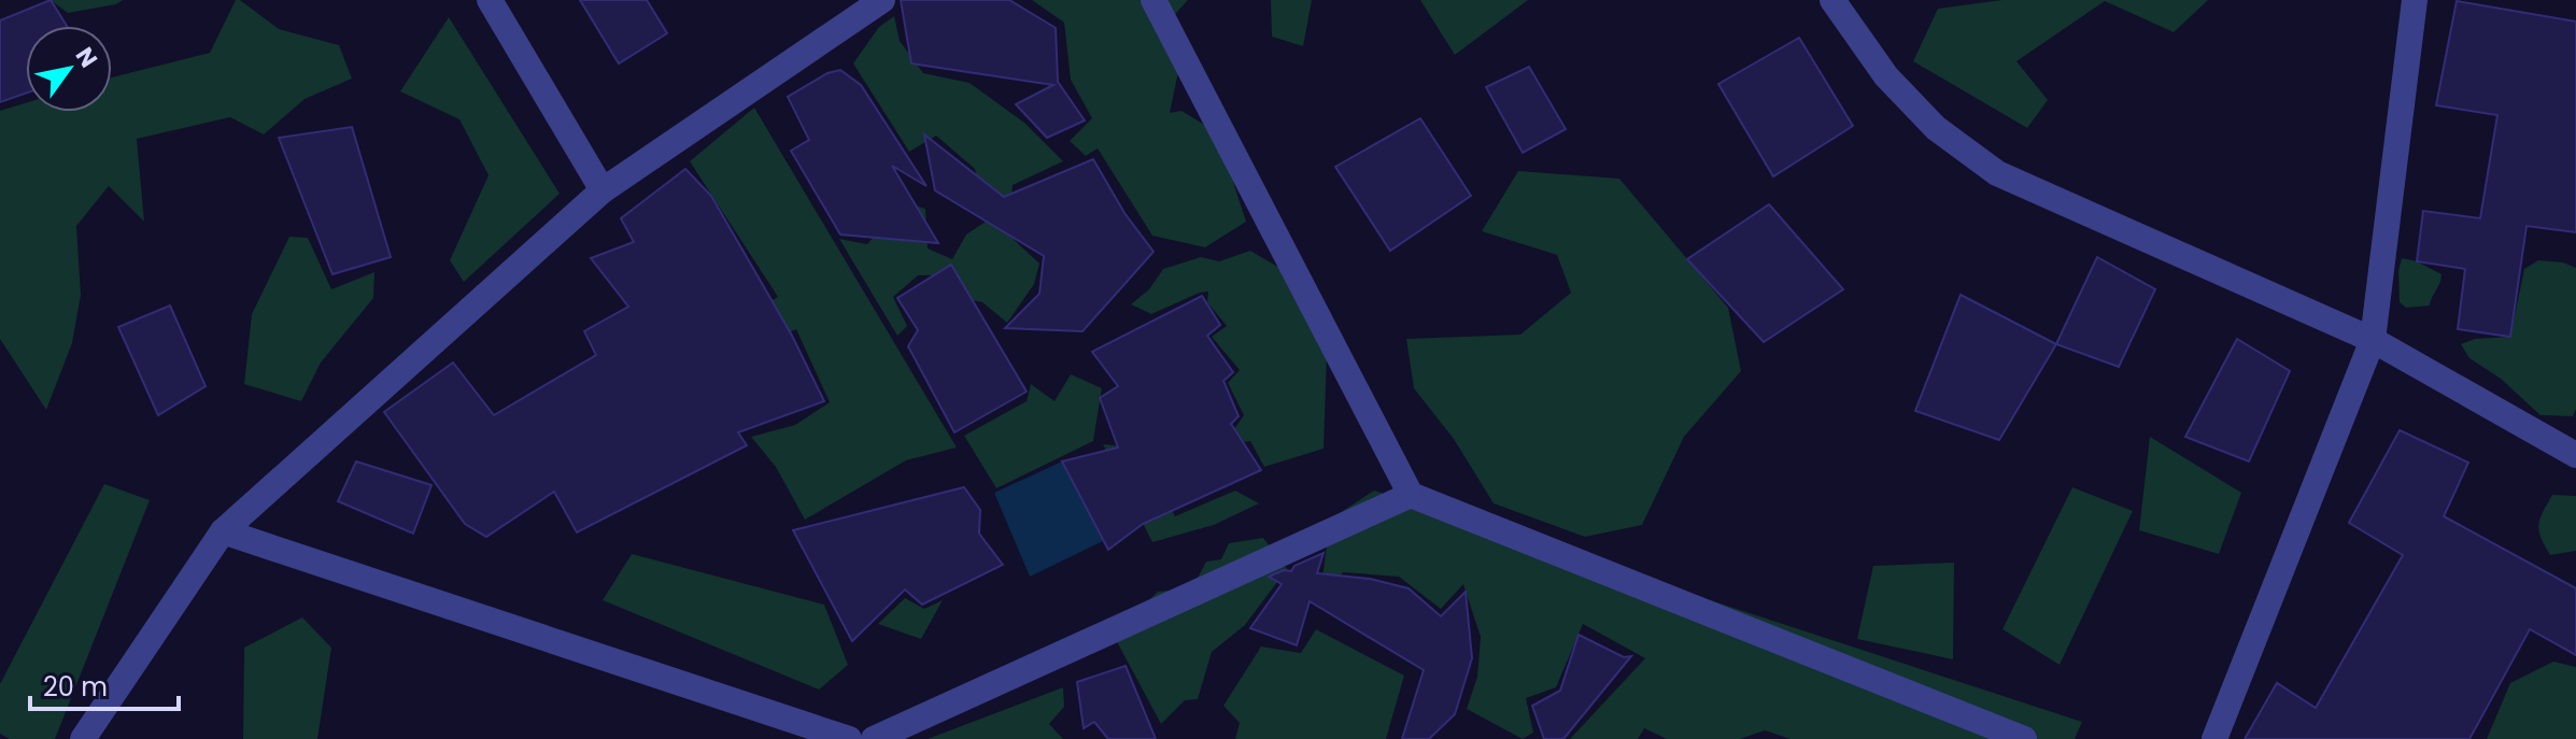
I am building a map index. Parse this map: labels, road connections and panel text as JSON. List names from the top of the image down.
{
  "scale_bar": "20 m",
  "north": "top right"
}
